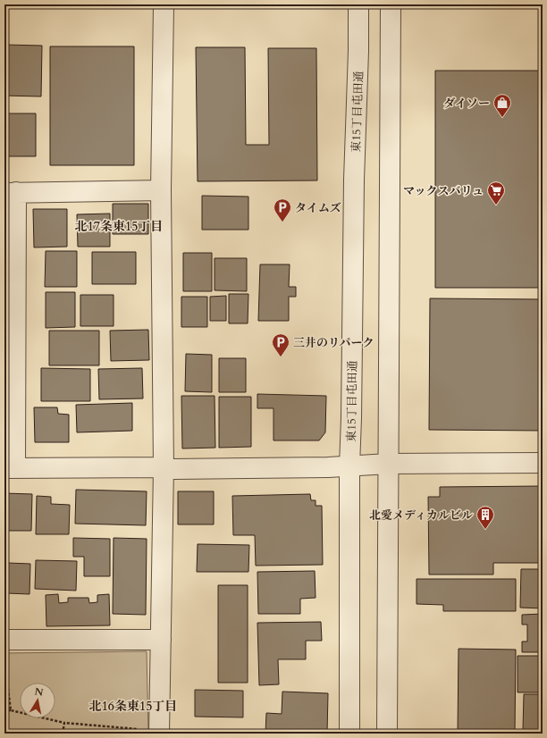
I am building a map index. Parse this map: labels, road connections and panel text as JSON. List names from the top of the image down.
{
  "streets": {
    "street": ["東15丁目屯田通"]
  },
  "districts": ["北17条東15丁目", "北16条東15丁目"],
  "places": {
    "shop": ["ダイソー"],
    "supermarket": ["マックスバリュ"],
    "parking": ["タイムズ", "三井のリパーク"],
    "building": ["北愛メディカルビル"]
  },
  "north": "top"
}
